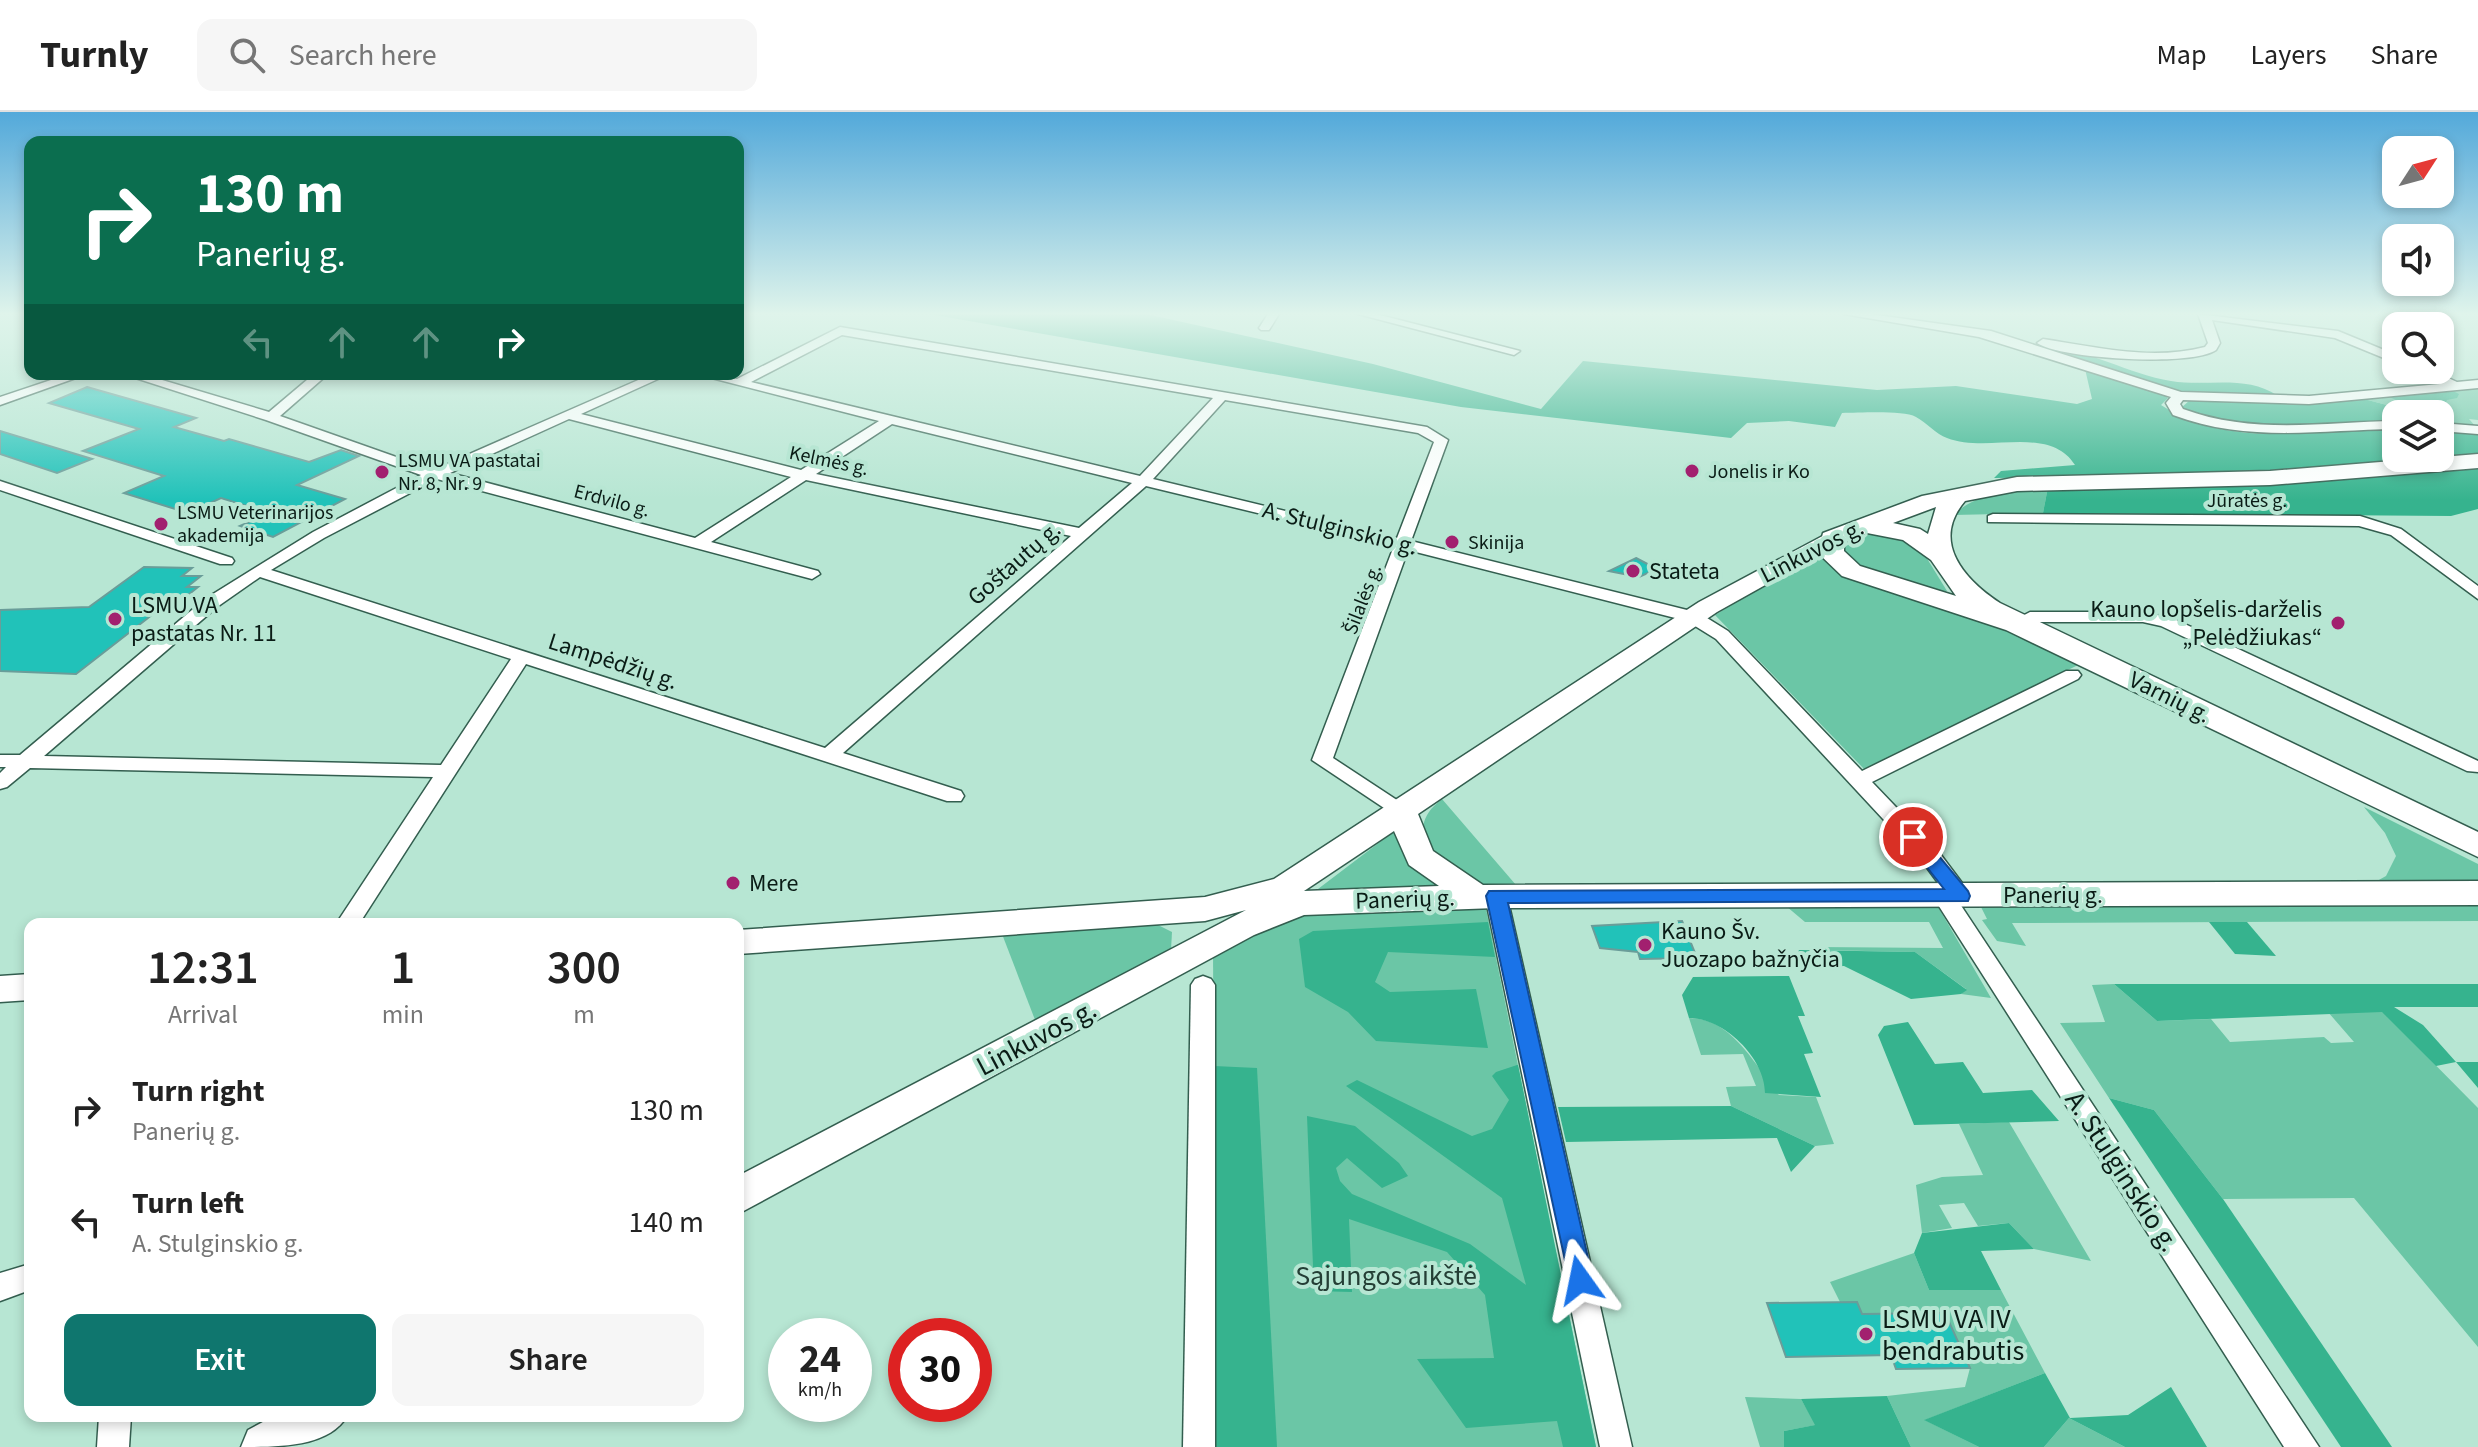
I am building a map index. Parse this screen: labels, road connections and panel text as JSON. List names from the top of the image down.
{
  "streets": {
    "main road": ["Linkuvos g.", "Varnių g."],
    "street": [
      "Kelmės g.",
      "Erdvilo g.",
      "Jūratės g.",
      "A. Stulginskio g.",
      "Goštautų g.",
      "Šilalės g.",
      "Lampėdžių g.",
      "Panerių g."
    ]
  },
  "crossings": [
    ["Kelmės g.", "Goštautų g."],
    ["A. Stulginskio g.", "Linkuvos g."],
    ["A. Stulginskio g.", "Goštautų g."],
    ["A. Stulginskio g.", "Šilalės g."],
    ["A. Stulginskio g.", "Panerių g."],
    ["Linkuvos g.", "Šilalės g."],
    ["Linkuvos g.", "Panerių g."],
    ["Goštautų g.", "Šilalės g."],
    ["Goštautų g.", "Lampėdžių g."]
  ],
  "parks": ["Sąjungos aikštė"],
  "places": [
    "Jonelis ir Ko",
    "LSMU VA pastatai Nr. 8, Nr. 9",
    "LSMU Veterinarijos akademija",
    "Skinija",
    "Stateta",
    "LSMU VA pastatas Nr. 11",
    "Kauno lopšelis-darželis „Pelėdžiukas“",
    "Mere",
    "Kauno Šv. Juozapo bažnyčia",
    "LSMU VA IV bendrabutis"
  ],
  "north": "top right",
  "page": {
    "header": "Turnly",
    "search": "Search here",
    "nav": ["Map", "Layers", "Share"],
    "turn": ["130 m", "Panerių g."],
    "eta": [
      "12:31",
      "Arrival",
      "1",
      "min",
      "300",
      "m"
    ],
    "list": [
      {
        "name": "Turn right",
        "note": "Panerių g.",
        "value": "130 m"
      },
      {
        "name": "Turn left",
        "note": "A. Stulginskio g.",
        "value": "140 m"
      }
    ],
    "buttons": ["Exit", "Share"],
    "speed": "24 km/h",
    "limit": "30"
  }
}
